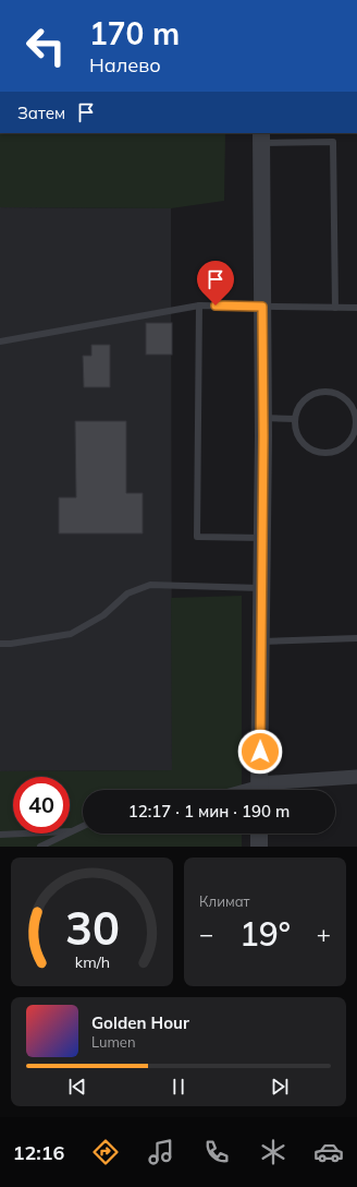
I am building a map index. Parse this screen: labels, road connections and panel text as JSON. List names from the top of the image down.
{
  "page": {
    "turn": ["170 m", "Налево"],
    "then": "Затем",
    "limit": "40",
    "trip": "12:17 · 1 мин · 190 m",
    "tile": "Климат",
    "heat": ["−", "19°", "+"],
    "song": ["Golden Hour", "Lumen"],
    "tabs": "12:16",
    "gauge": ["30", "km/h"]
  }
}
